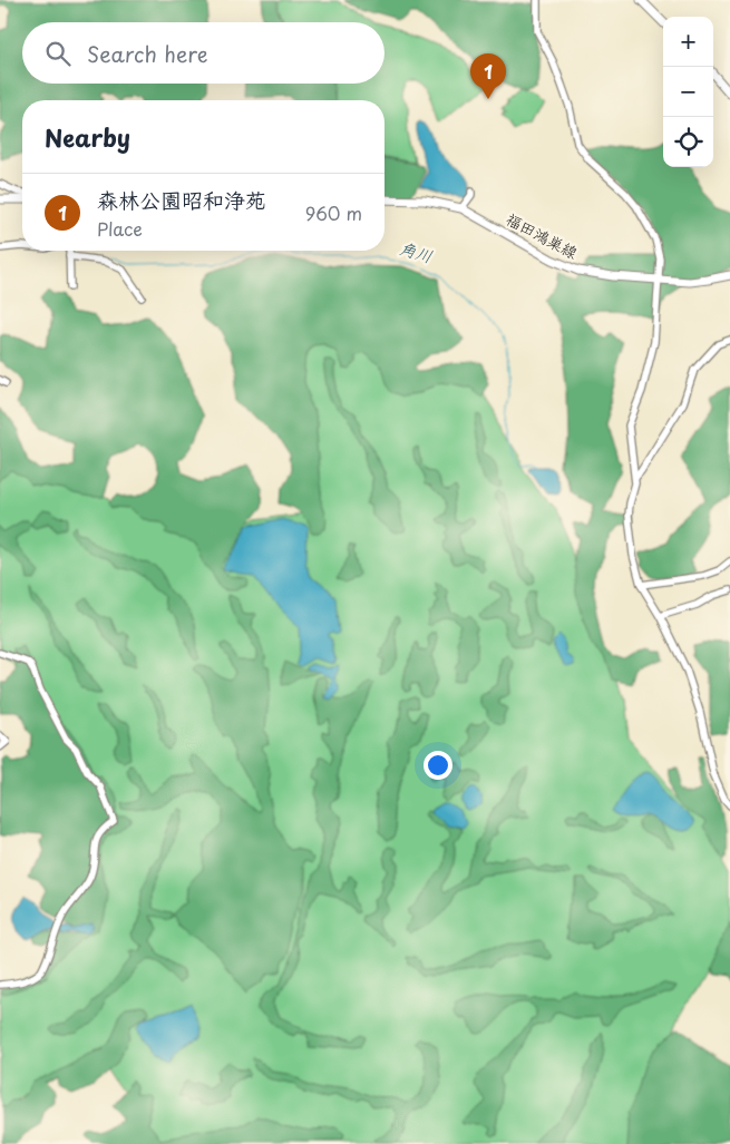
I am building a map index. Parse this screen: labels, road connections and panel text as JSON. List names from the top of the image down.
{
  "streets": {
    "main road": ["福田鴻巣線"]
  },
  "water": ["角川"],
  "page": {
    "map_buttons": ["+", "−"],
    "search": "Search here",
    "pins": "1",
    "heading": "Nearby",
    "list": [
      {
        "mark": "1",
        "name": "森林公園昭和浄苑",
        "note": "Place",
        "value": "960 m"
      }
    ]
  }
}
